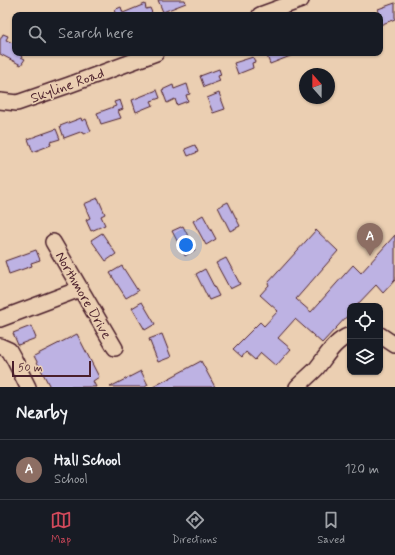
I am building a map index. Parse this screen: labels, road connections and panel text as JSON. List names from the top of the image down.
{
  "streets": {
    "street": ["Skyline Road", "Northmore Drive"]
  },
  "scale_bar": "50 m",
  "north": "top",
  "page": {
    "search": "Search here",
    "pins": "A",
    "scale": "50 m",
    "heading": "Nearby",
    "list": [
      {
        "mark": "A",
        "name": "Hall School",
        "note": "School",
        "value": "120 m"
      }
    ],
    "nav": ["Map", "Directions", "Saved"]
  }
}
